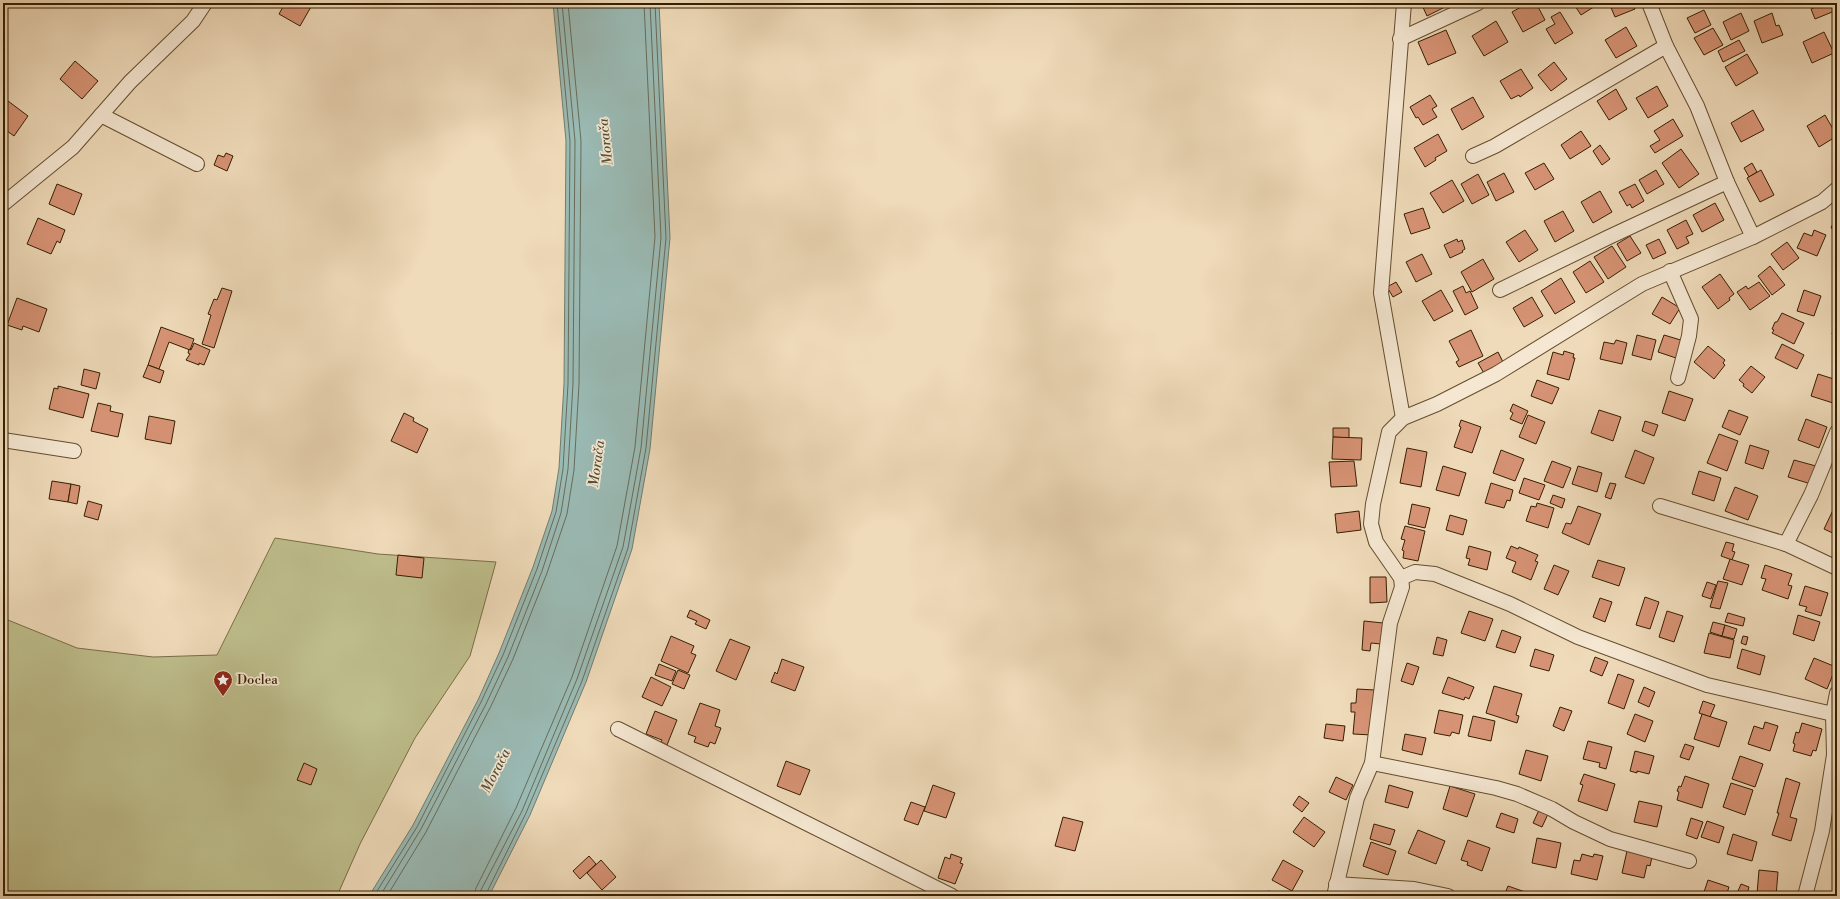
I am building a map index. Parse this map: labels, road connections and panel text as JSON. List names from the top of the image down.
{
  "water": ["Morača"],
  "places": {
    "place": ["Doclea"]
  }
}
